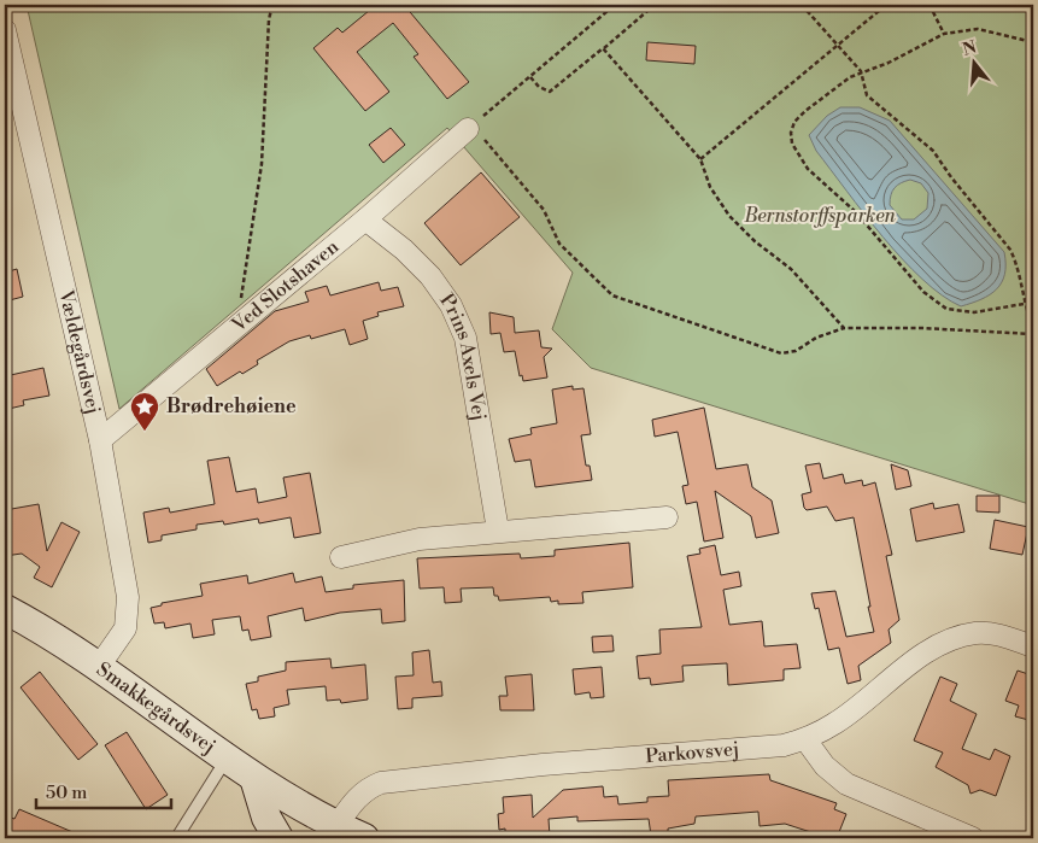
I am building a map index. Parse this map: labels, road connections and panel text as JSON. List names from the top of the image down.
{
  "streets": {
    "street": [
      "Ved Slotshaven",
      "Vældegårdsvej",
      "Prins Axels Vej",
      "Smakkegårdsvej",
      "Parkovsvej"
    ]
  },
  "crossings": [
    ["Ved Slotshaven", "Vældegårdsvej"],
    ["Ved Slotshaven", "Prins Axels Vej"],
    ["Vældegårdsvej", "Smakkegårdsvej"],
    ["Smakkegårdsvej", "Parkovsvej"]
  ],
  "parks": ["Bernstorffsparken"],
  "places": {
    "place": ["Brødrehøiene"]
  },
  "scale_bar": "50 m",
  "north": "top"
}
